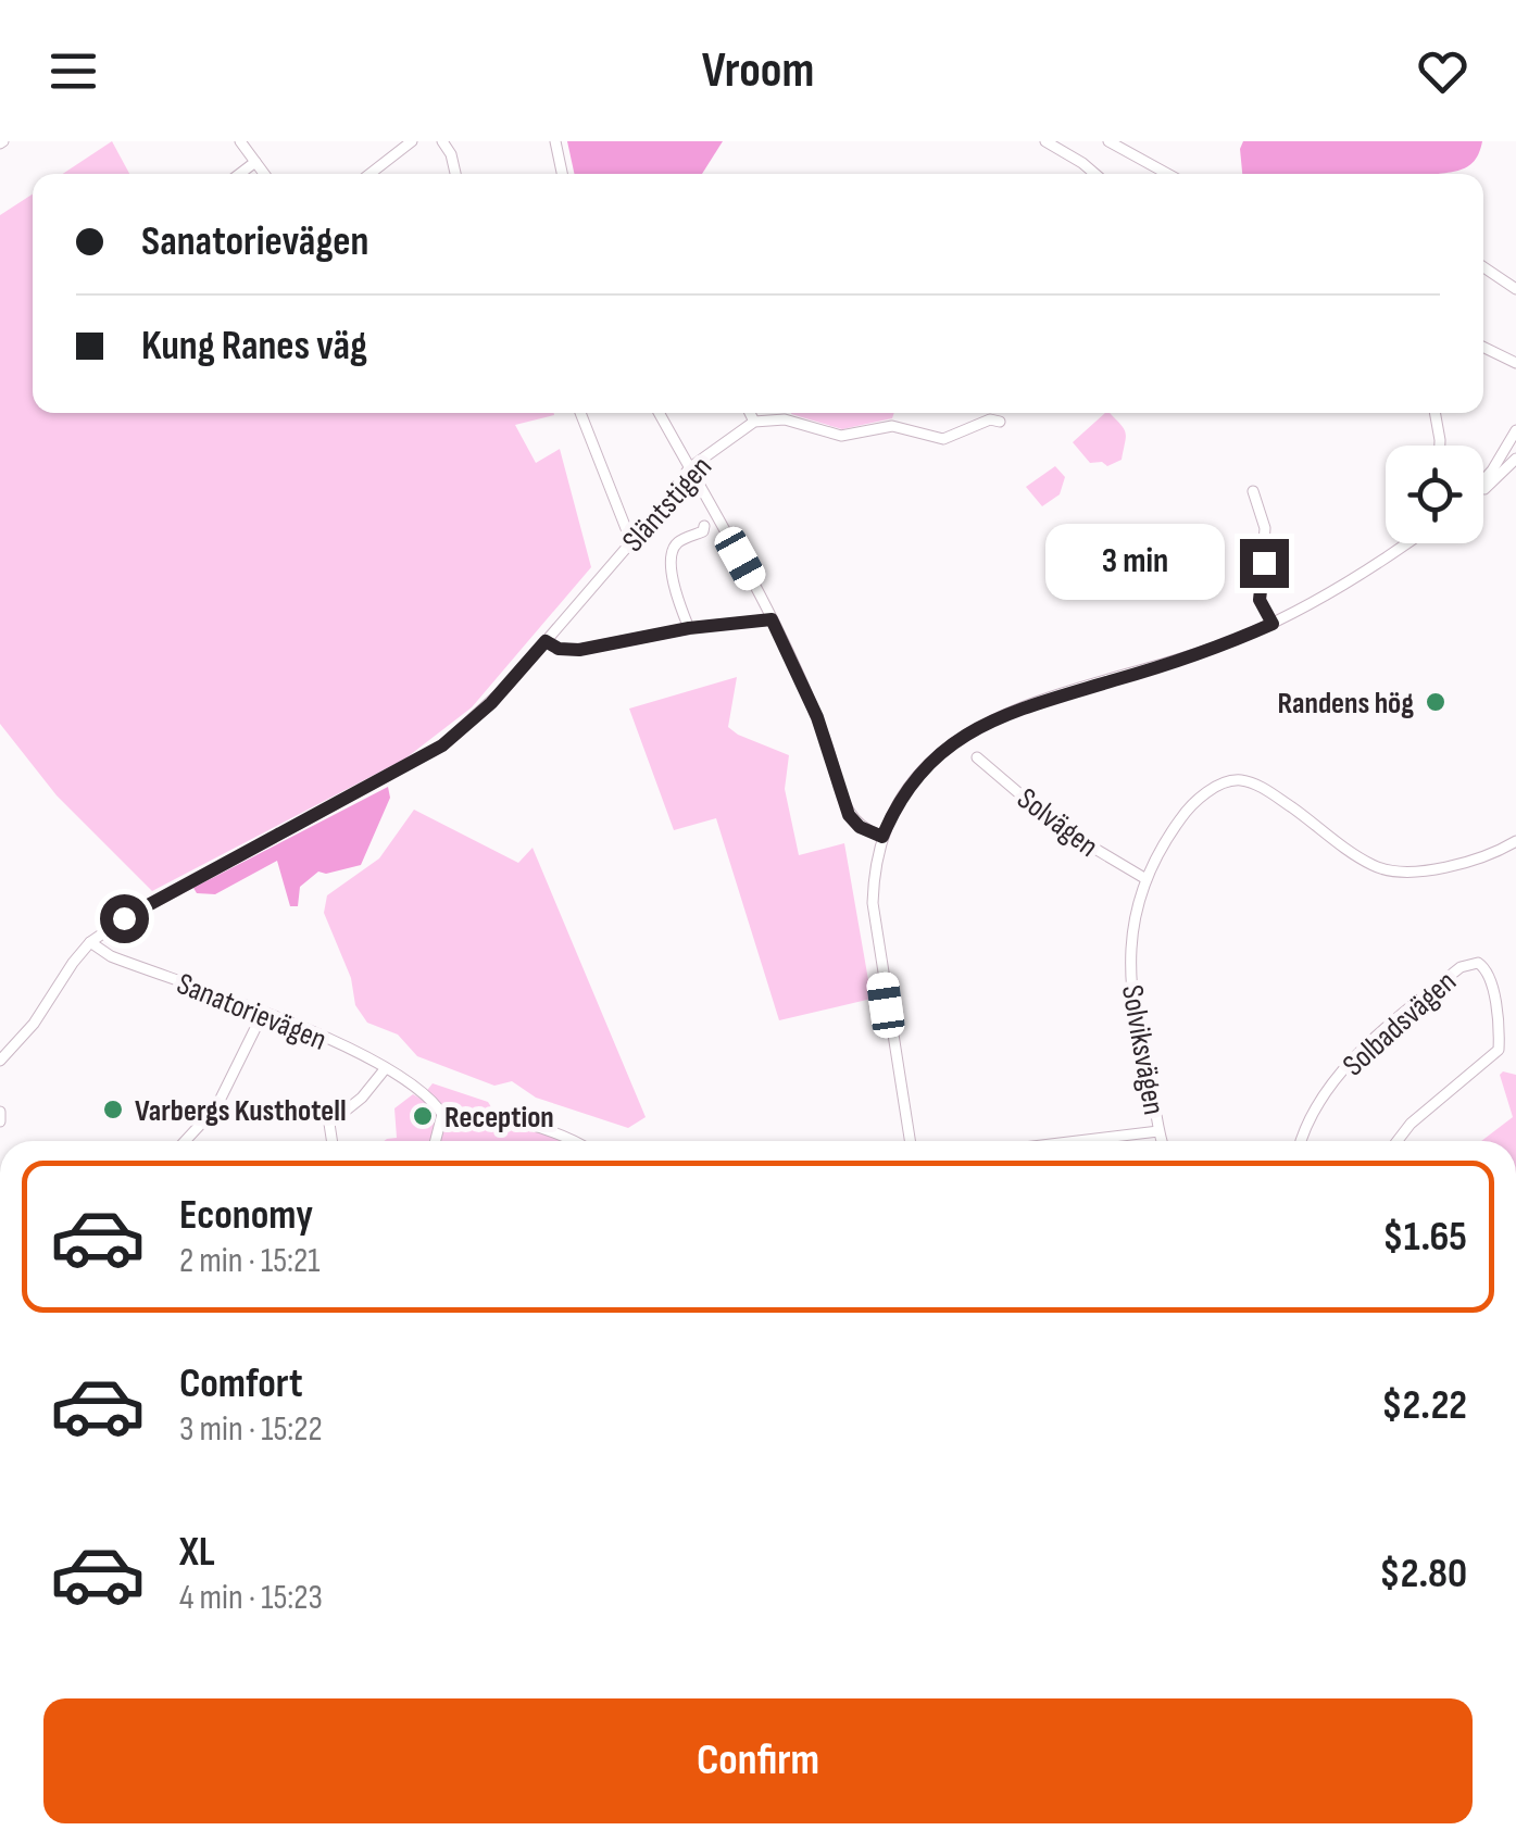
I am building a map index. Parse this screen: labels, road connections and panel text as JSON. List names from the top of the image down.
{
  "streets": {
    "street": [
      "Släntstigen",
      "Solvägen",
      "Sanatorievägen",
      "Solbadsvägen",
      "Solviksvägen"
    ]
  },
  "crossings": [
    ["Solvägen", "Solviksvägen"]
  ],
  "places": ["Randens hög", "Varbergs Kusthotell", "Reception"],
  "page": {
    "header": "Vroom",
    "banner": ["Sanatorievägen", "Kung Ranes väg"],
    "bubble": "3 min",
    "list": [
      {
        "name": "Economy",
        "note": "2 min · 15:21",
        "value": "$1.65"
      },
      {
        "name": "Comfort",
        "note": "3 min · 15:22",
        "value": "$2.22"
      },
      {
        "name": "XL",
        "note": "4 min · 15:23",
        "value": "$2.80"
      }
    ],
    "buttons": "Confirm"
  }
}
